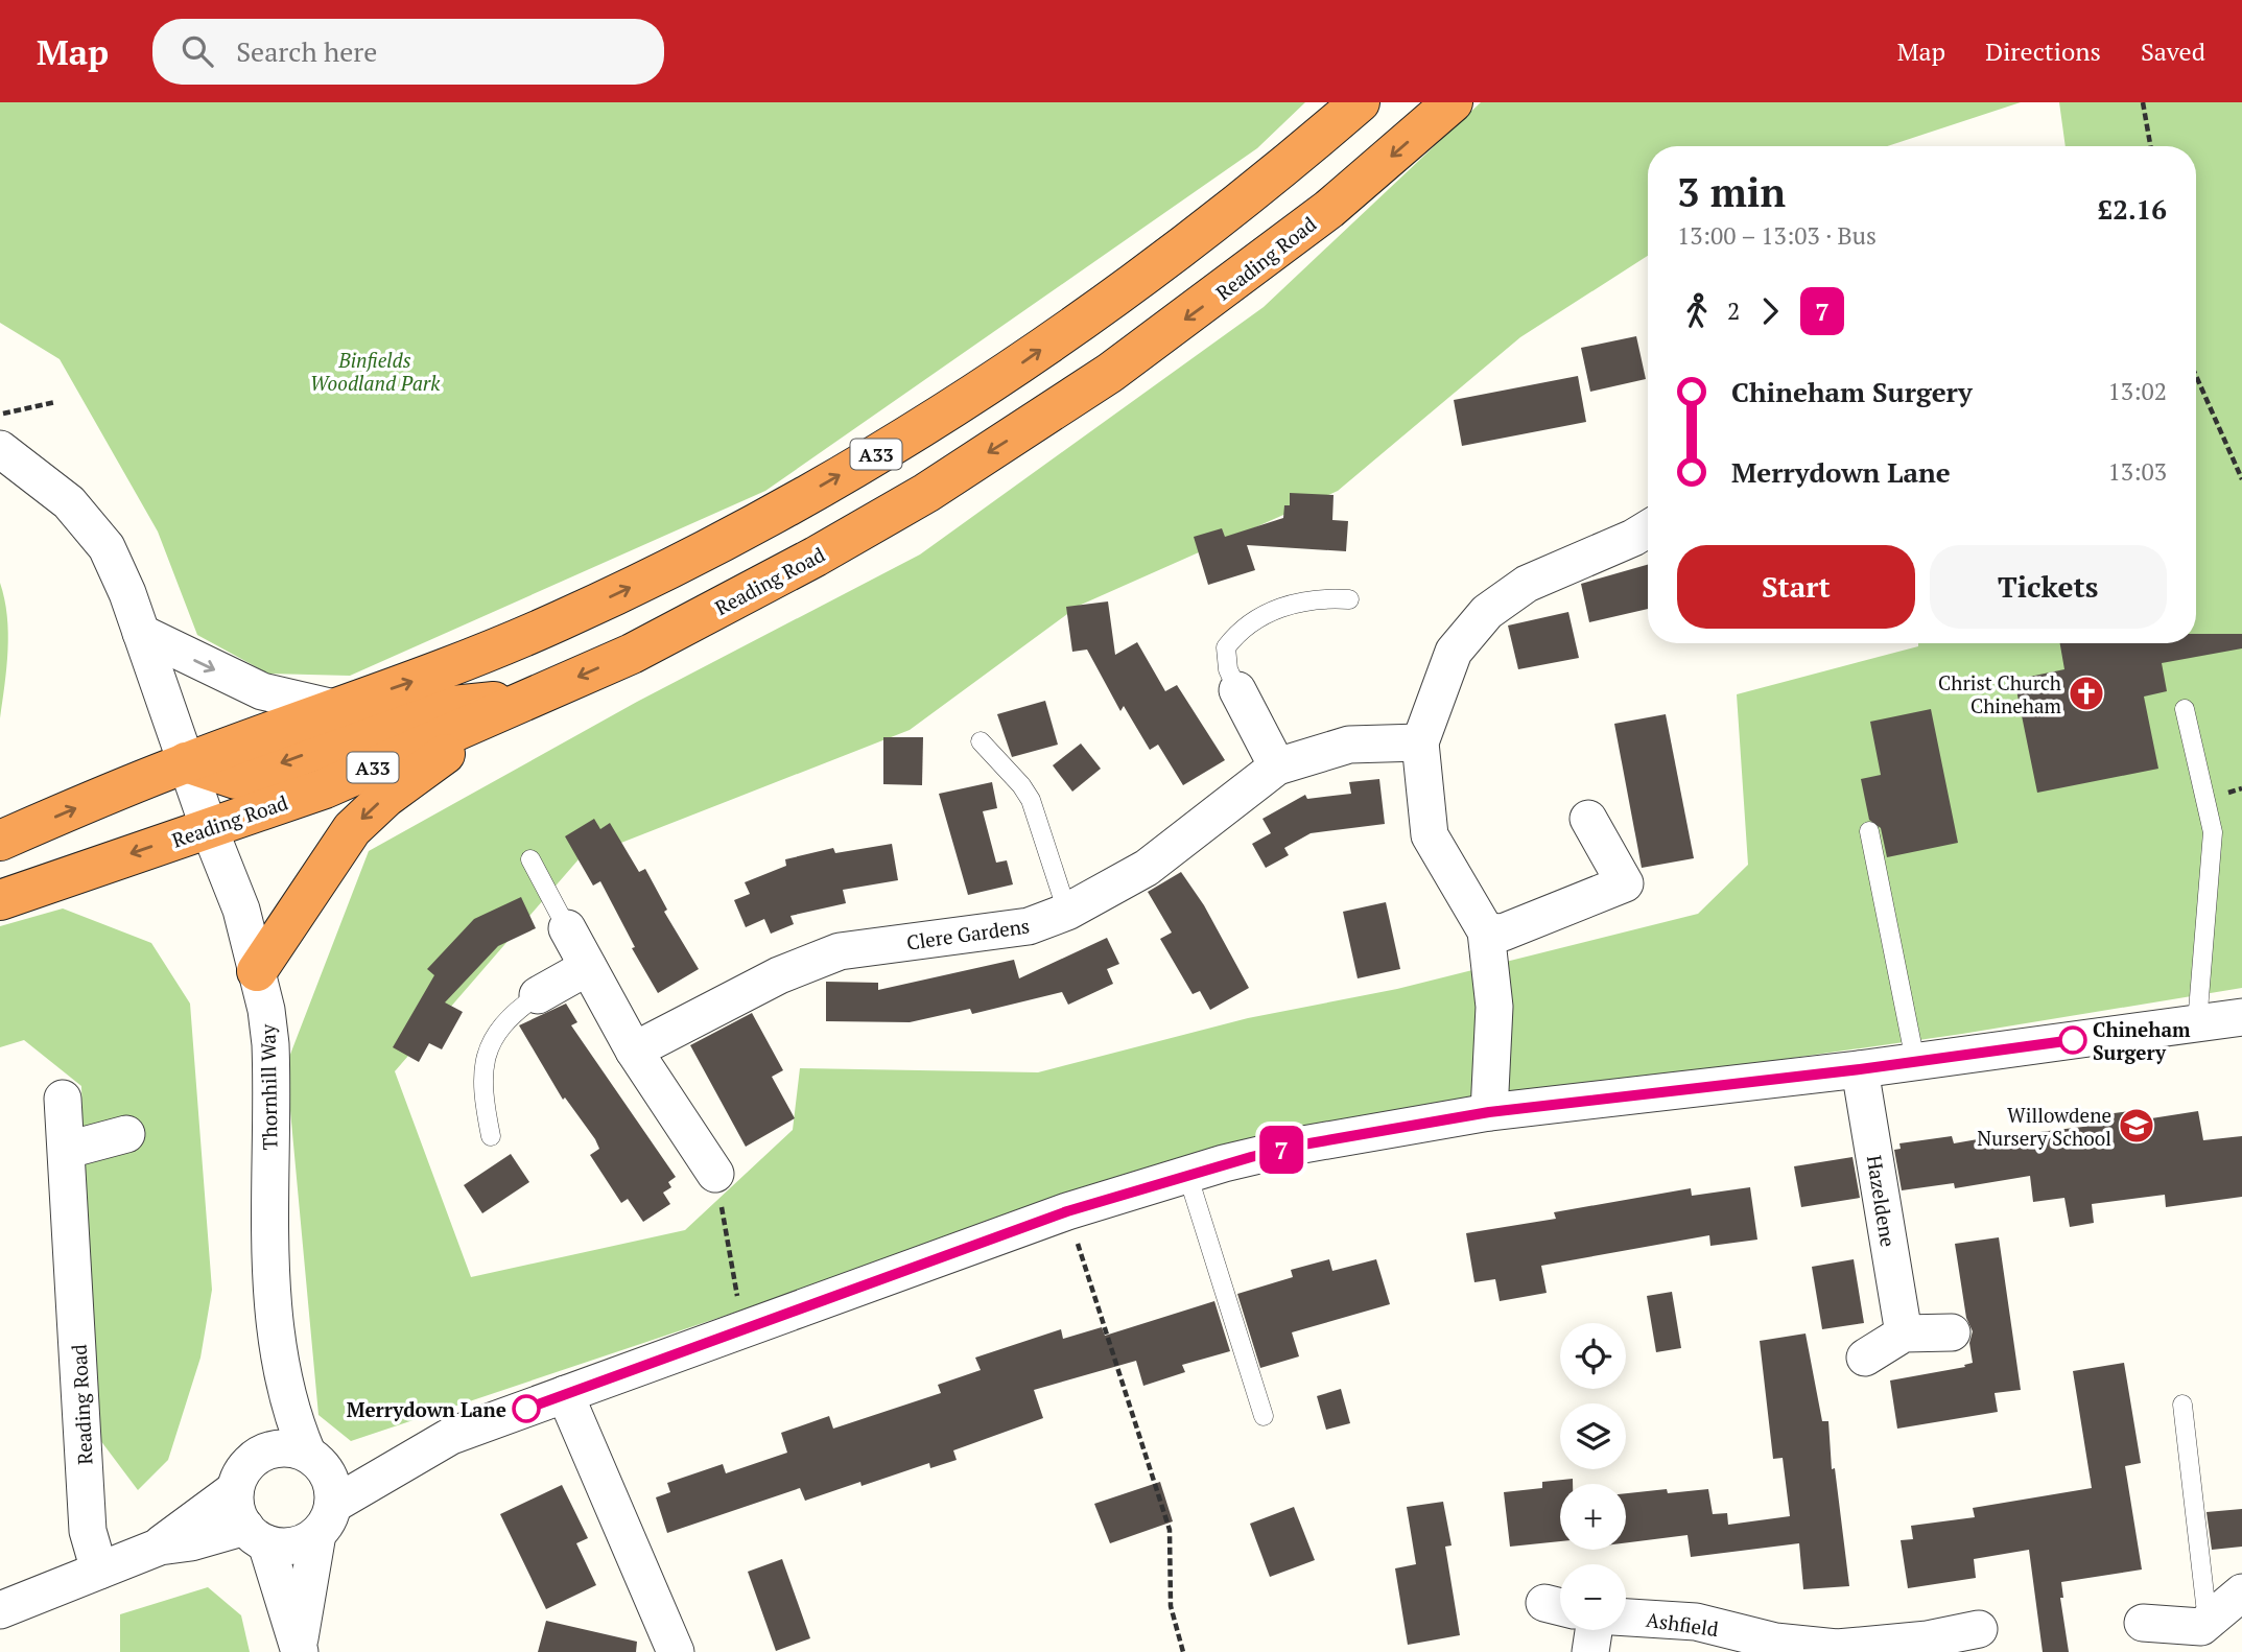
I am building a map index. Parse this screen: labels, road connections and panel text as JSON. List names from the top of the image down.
{
  "streets": {
    "highway": ["Reading Road", "A33"],
    "street": [
      "Clere Gardens",
      "Thornhill Way",
      "Hazeldene",
      "Ashfield"
    ]
  },
  "crossings": [
    ["Reading Road", "Thornhill Way"],
    ["A33", "Thornhill Way"]
  ],
  "parks": ["Binfields Woodland Park"],
  "places": {
    "church": ["Christ Church Chineham"],
    "other": ["Chineham Surgery", "Merrydown Lane"],
    "school or university": ["Willowdene Nursery School"]
  },
  "lines": ["bus line 7"],
  "page": {
    "header": "Map",
    "search": "Search here",
    "nav": ["Map", "Directions", "Saved"],
    "on_map": "7",
    "heading": ["3 min", "13:00 – 13:03 · Bus", "£2.16"],
    "legs": ["2", "7"],
    "list": [
      {
        "name": "Chineham Surgery",
        "value": "13:02"
      },
      {
        "name": "Merrydown Lane",
        "value": "13:03"
      }
    ],
    "buttons": ["Start", "Tickets"],
    "map_buttons": ["+", "−"]
  }
}
